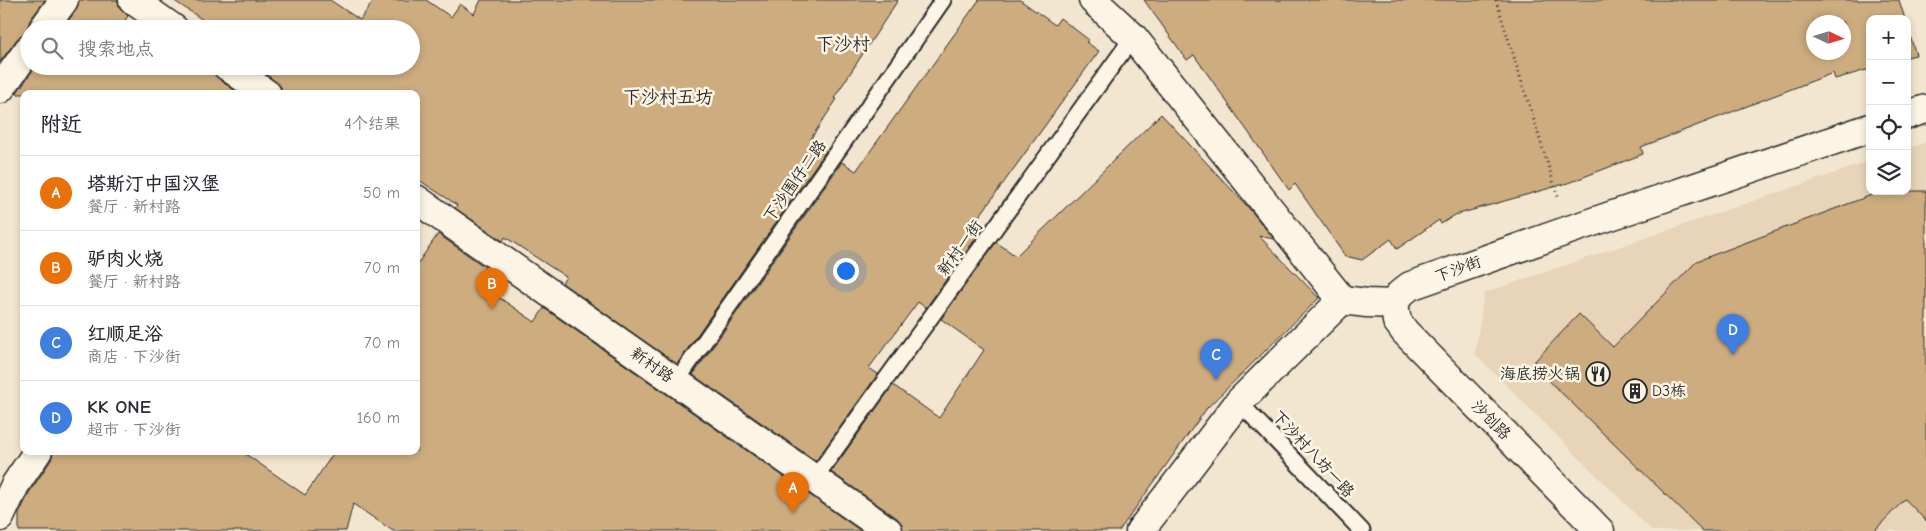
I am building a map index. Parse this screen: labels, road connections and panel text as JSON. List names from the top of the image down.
{
  "streets": {
    "street": ["下沙街", "新村路", "沙创路"],
    "lane": ["下沙围仔二路", "新村一街", "下沙村八坊一路"]
  },
  "crossings": [
    ["下沙围仔二路", "新村路"],
    ["新村一街", "新村路"],
    ["下沙街", "沙创路"]
  ],
  "districts": ["下沙村", "下沙村五坊"],
  "places": {
    "restaurant": ["海底捞火锅"],
    "building": ["D3栋"]
  },
  "north": "right",
  "page": {
    "map_buttons": ["+", "−"],
    "search": "搜索地点",
    "heading": ["附近", "4个结果"],
    "list": [
      {
        "mark": "A",
        "name": "塔斯汀中国汉堡",
        "note": "餐厅 · 新村路",
        "value": "50 m"
      },
      {
        "mark": "B",
        "name": "驴肉火烧",
        "note": "餐厅 · 新村路",
        "value": "70 m"
      },
      {
        "mark": "C",
        "name": "红顺足浴",
        "note": "商店 · 下沙街",
        "value": "70 m"
      },
      {
        "mark": "D",
        "name": "KK ONE",
        "note": "超市 · 下沙街",
        "value": "160 m"
      }
    ],
    "pins": [
      "B",
      "D",
      "C",
      "A"
    ]
  }
}
